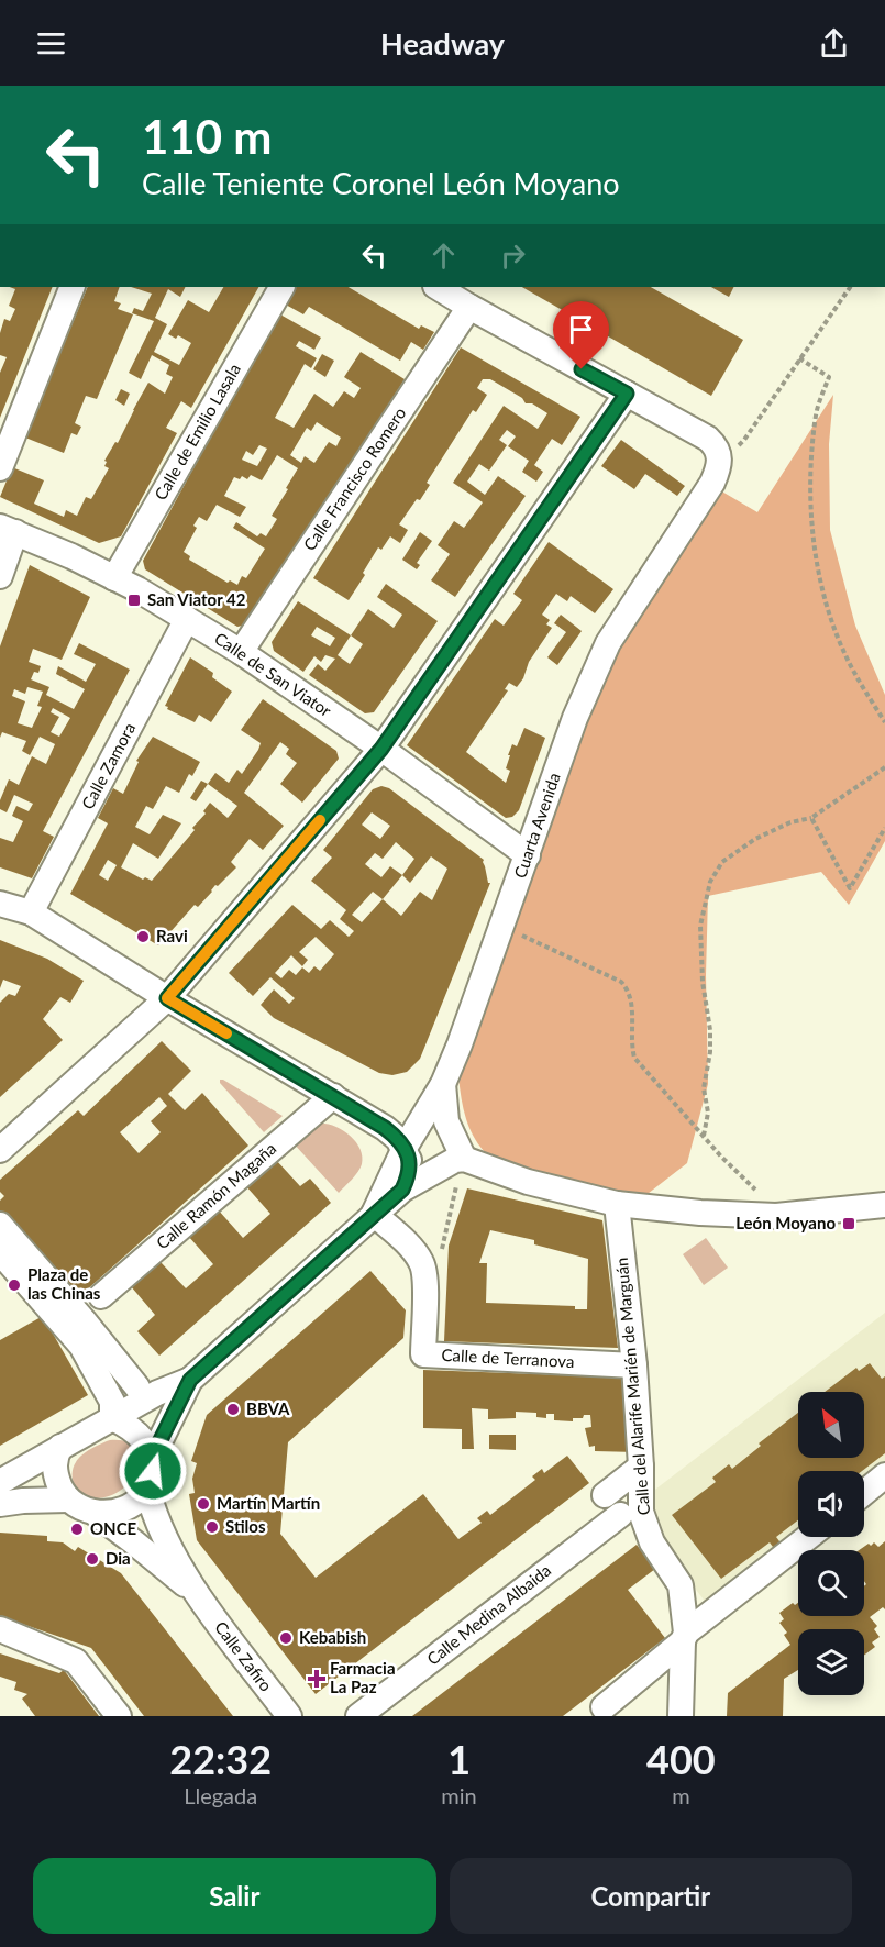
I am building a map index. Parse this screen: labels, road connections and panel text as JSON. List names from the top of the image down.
{
  "streets": {
    "street": [
      "Calle de Emilio Lasala",
      "Calle Francisco Romero",
      "Calle de San Viator",
      "Calle Zamora",
      "Cuarta Avenida",
      "Calle Ramón Magaña",
      "Calle de Terranova",
      "Calle del Alarife Marién de Marguán",
      "Calle Medina Albaida",
      "Calle Zafiro"
    ]
  },
  "crossings": [
    ["Calle de Emilio Lasala", "Calle de San Viator"],
    ["Calle Francisco Romero", "Calle de San Viator"],
    ["Calle de San Viator", "Calle Zamora"],
    ["Calle de San Viator", "Cuarta Avenida"],
    ["Cuarta Avenida", "Calle de Terranova"],
    ["Cuarta Avenida", "Calle Zafiro"],
    ["Calle de Terranova", "Calle del Alarife Marién de Marguán"],
    ["Calle del Alarife Marién de Marguán", "Calle Medina Albaida"]
  ],
  "places": {
    "transit": ["San Viator 42", "León Moyano"],
    "other": [
      "Ravi",
      "Plaza de las Chinas",
      "BBVA",
      "Martín Martín",
      "Stilos",
      "ONCE",
      "Dia",
      "Kebabish"
    ],
    "health": ["Farmacia La Paz"]
  },
  "north": "top left",
  "page": {
    "header": "Headway",
    "turn": ["110 m", "Calle Teniente Coronel León Moyano"],
    "eta": [
      "22:32",
      "Llegada",
      "1",
      "min",
      "400",
      "m"
    ],
    "buttons": ["Salir", "Compartir"]
  }
}
